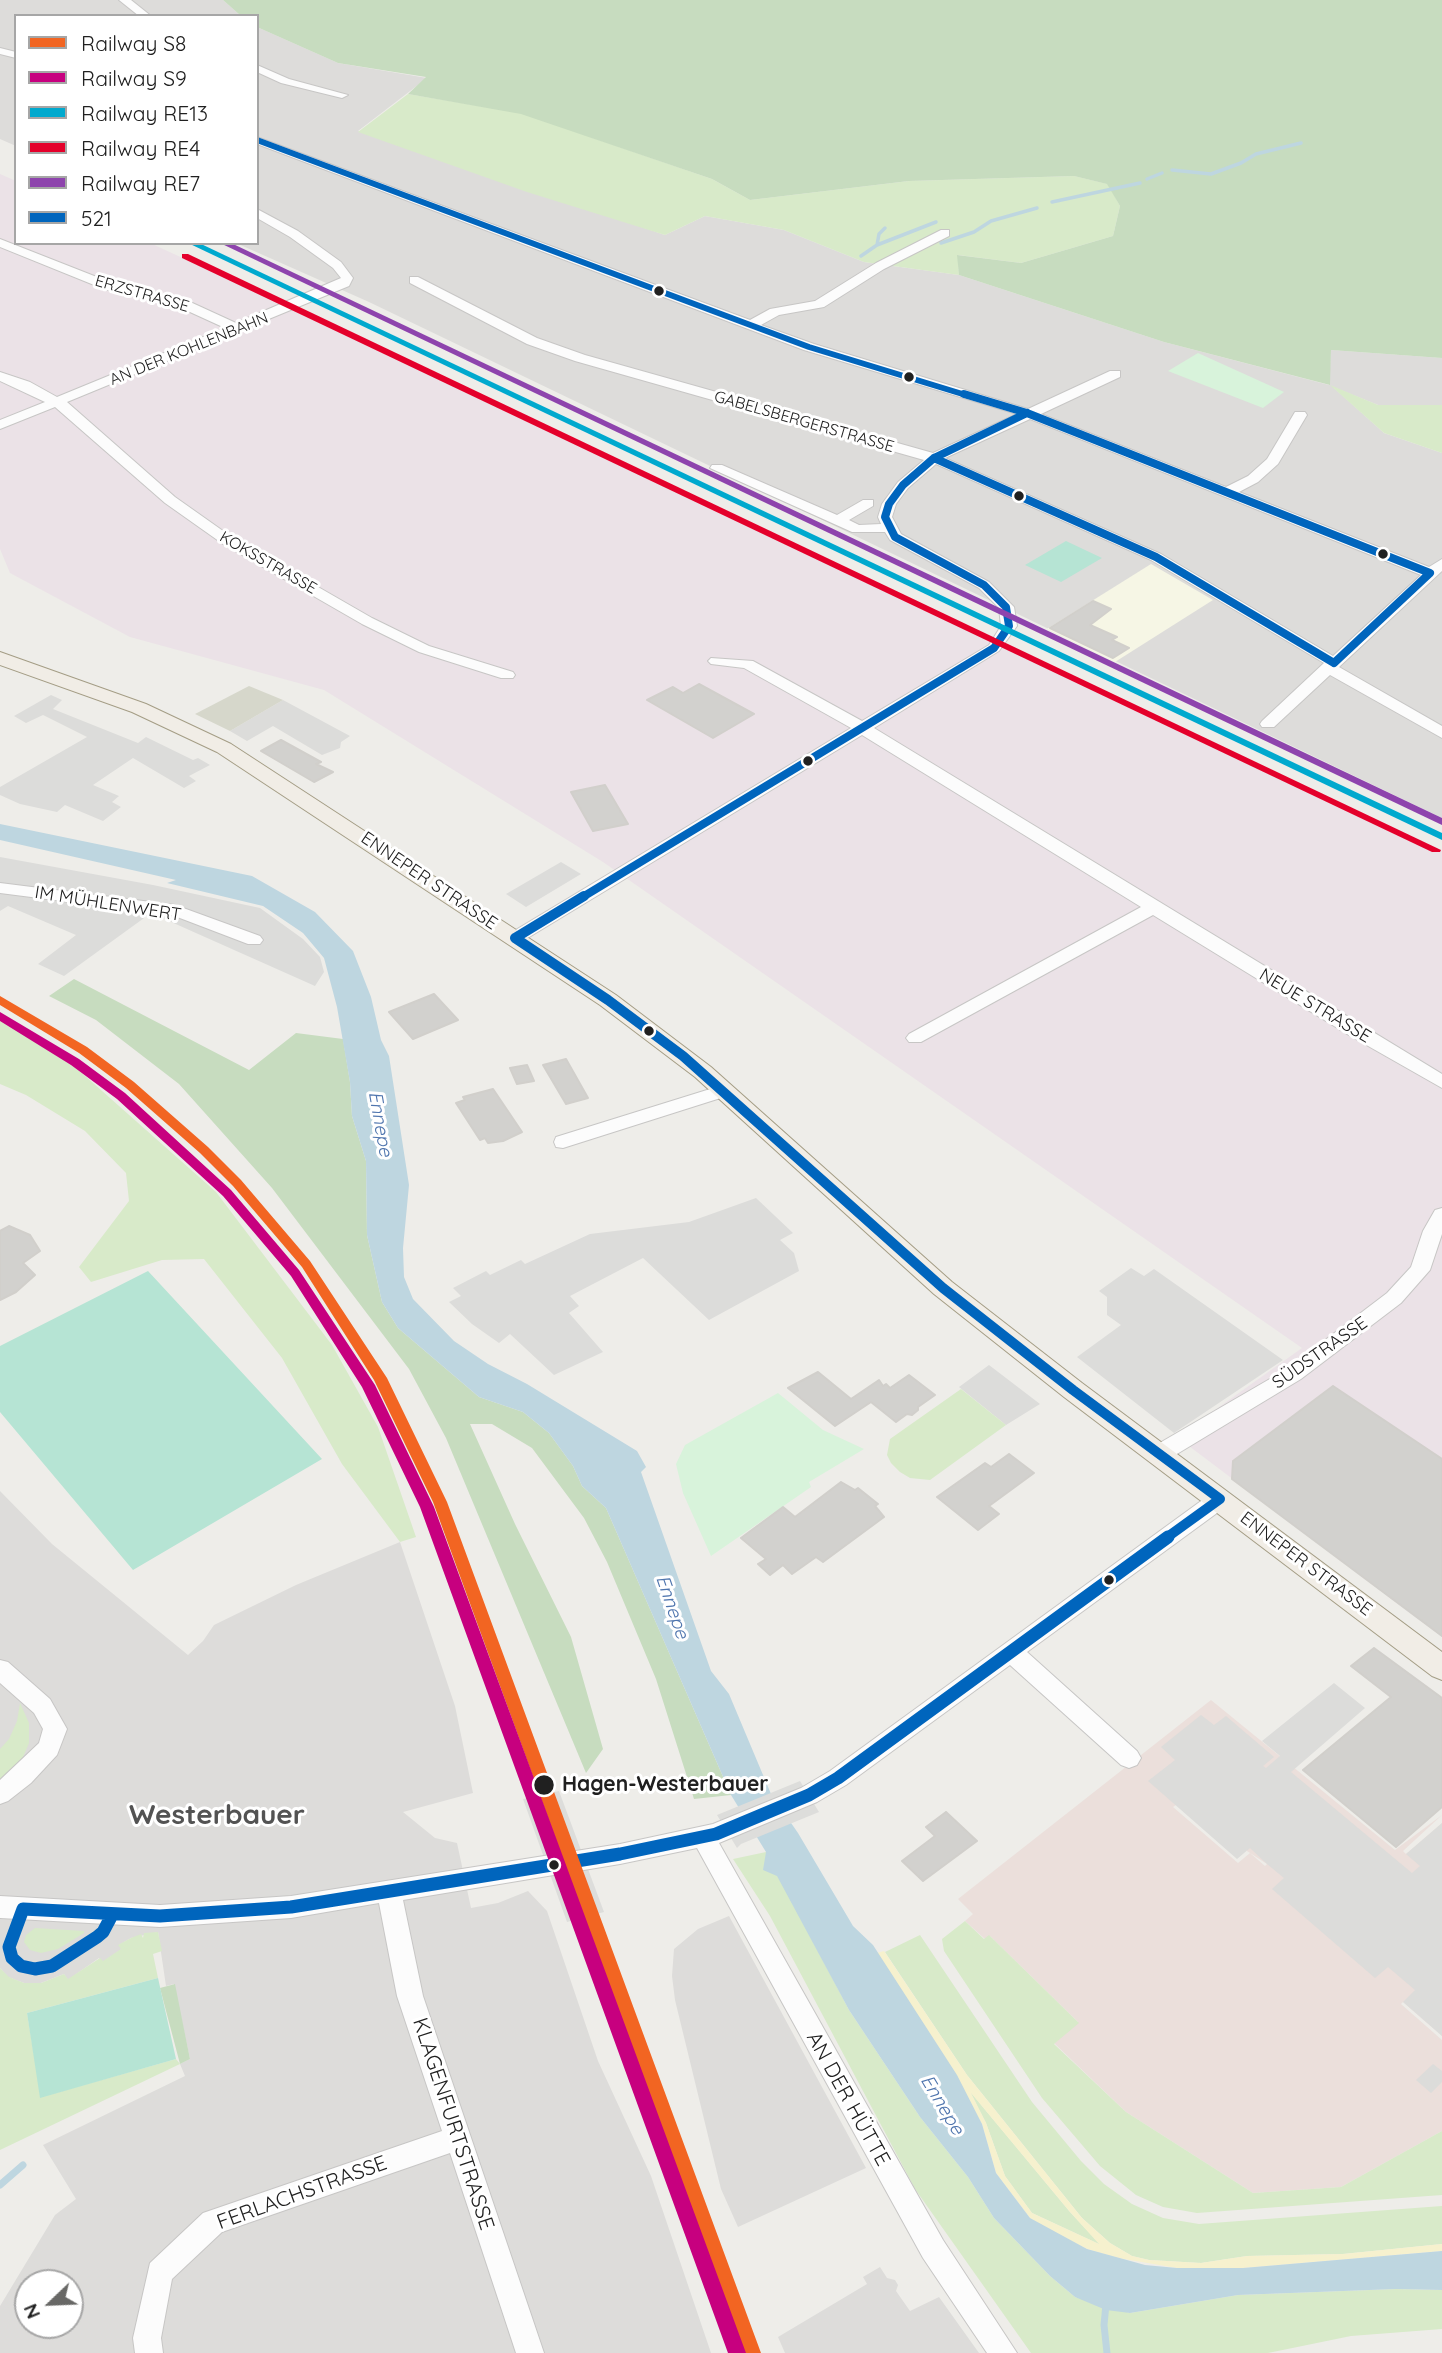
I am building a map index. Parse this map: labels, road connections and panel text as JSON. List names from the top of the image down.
{
  "streets": {
    "main road": ["ENNEPER STRASSE"],
    "street": [
      "ERZSTRASSE",
      "AN DER KOHLENBAHN",
      "GABELSBERGERSTRASSE",
      "KOKSSTRASSE",
      "IM MÜHLENWERT",
      "NEUE STRASSE",
      "SÜDSTRASSE",
      "AN DER HÜTTE",
      "KLAGENFURTSTRASSE",
      "FERLACHSTRASSE"
    ]
  },
  "crossings": [
    ["ERZSTRASSE", "AN DER KOHLENBAHN"],
    ["AN DER KOHLENBAHN", "KOKSSTRASSE"],
    ["ENNEPER STRASSE", "SÜDSTRASSE"],
    ["KLAGENFURTSTRASSE", "FERLACHSTRASSE"]
  ],
  "districts": ["Westerbauer"],
  "water": ["Ennepe"],
  "places": ["Hagen-Westerbauer"],
  "lines": [
    "transit line 521",
    "rail line RE13",
    "rail line RE7",
    "rail line RE4",
    "rail line S8",
    "rail line S9"
  ],
  "legend": [
    "Railway S8",
    "Railway S9",
    "Railway RE13",
    "Railway RE4",
    "Railway RE7",
    "521"
  ],
  "north": "bottom left"
}
